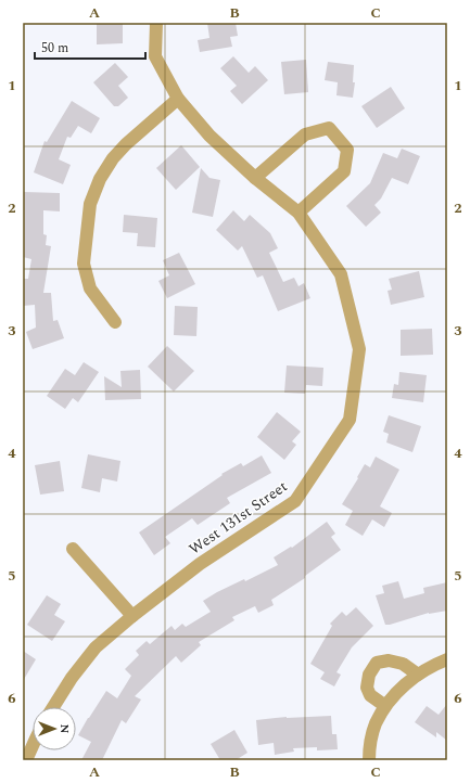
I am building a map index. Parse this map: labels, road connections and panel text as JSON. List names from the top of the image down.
{
  "streets": {
    "street": ["West 131st Street"]
  },
  "scale_bar": "50 m",
  "north": "right",
  "grid": {
    "columns": ["A", "B", "C"],
    "rows": [
      "1",
      "2",
      "3",
      "4",
      "5",
      "6"
    ]
  }
}
